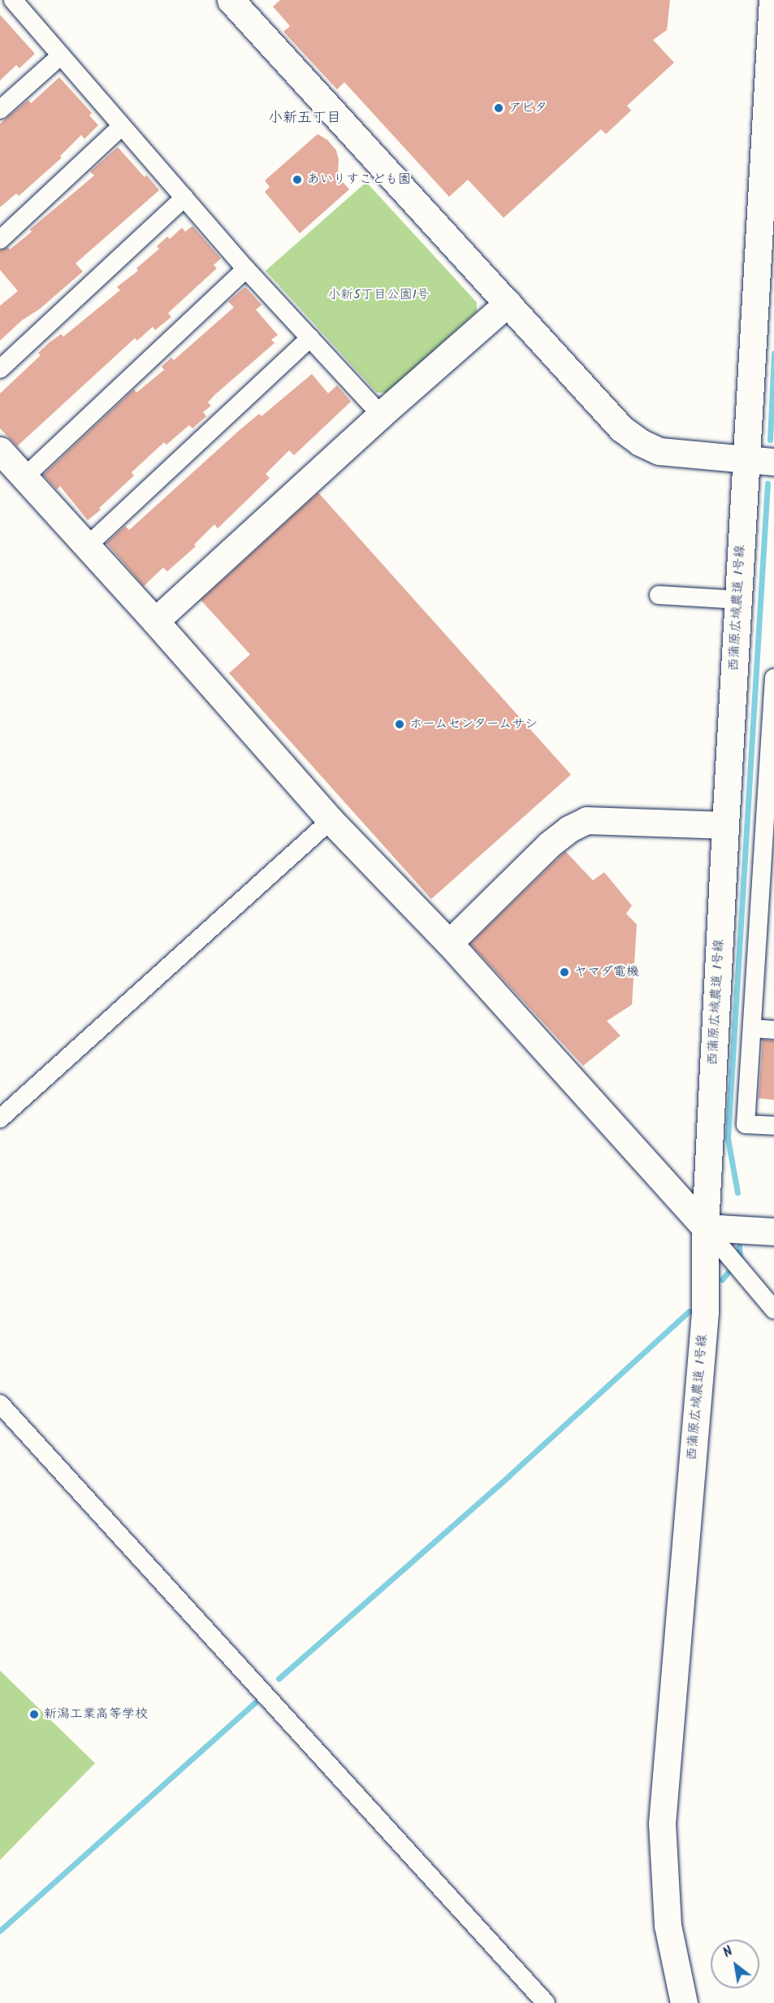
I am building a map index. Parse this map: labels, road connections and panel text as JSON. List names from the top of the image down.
{
  "streets": {
    "street": ["西蒲原広域農道 1号線"]
  },
  "districts": ["小新五丁目"],
  "parks": ["小新5丁目公園1号"],
  "places": [
    "アピタ",
    "あいりすこども園",
    "ホームセンタームサシ",
    "ヤマダ電機",
    "新潟工業高等学校"
  ],
  "north": "top left"
}
